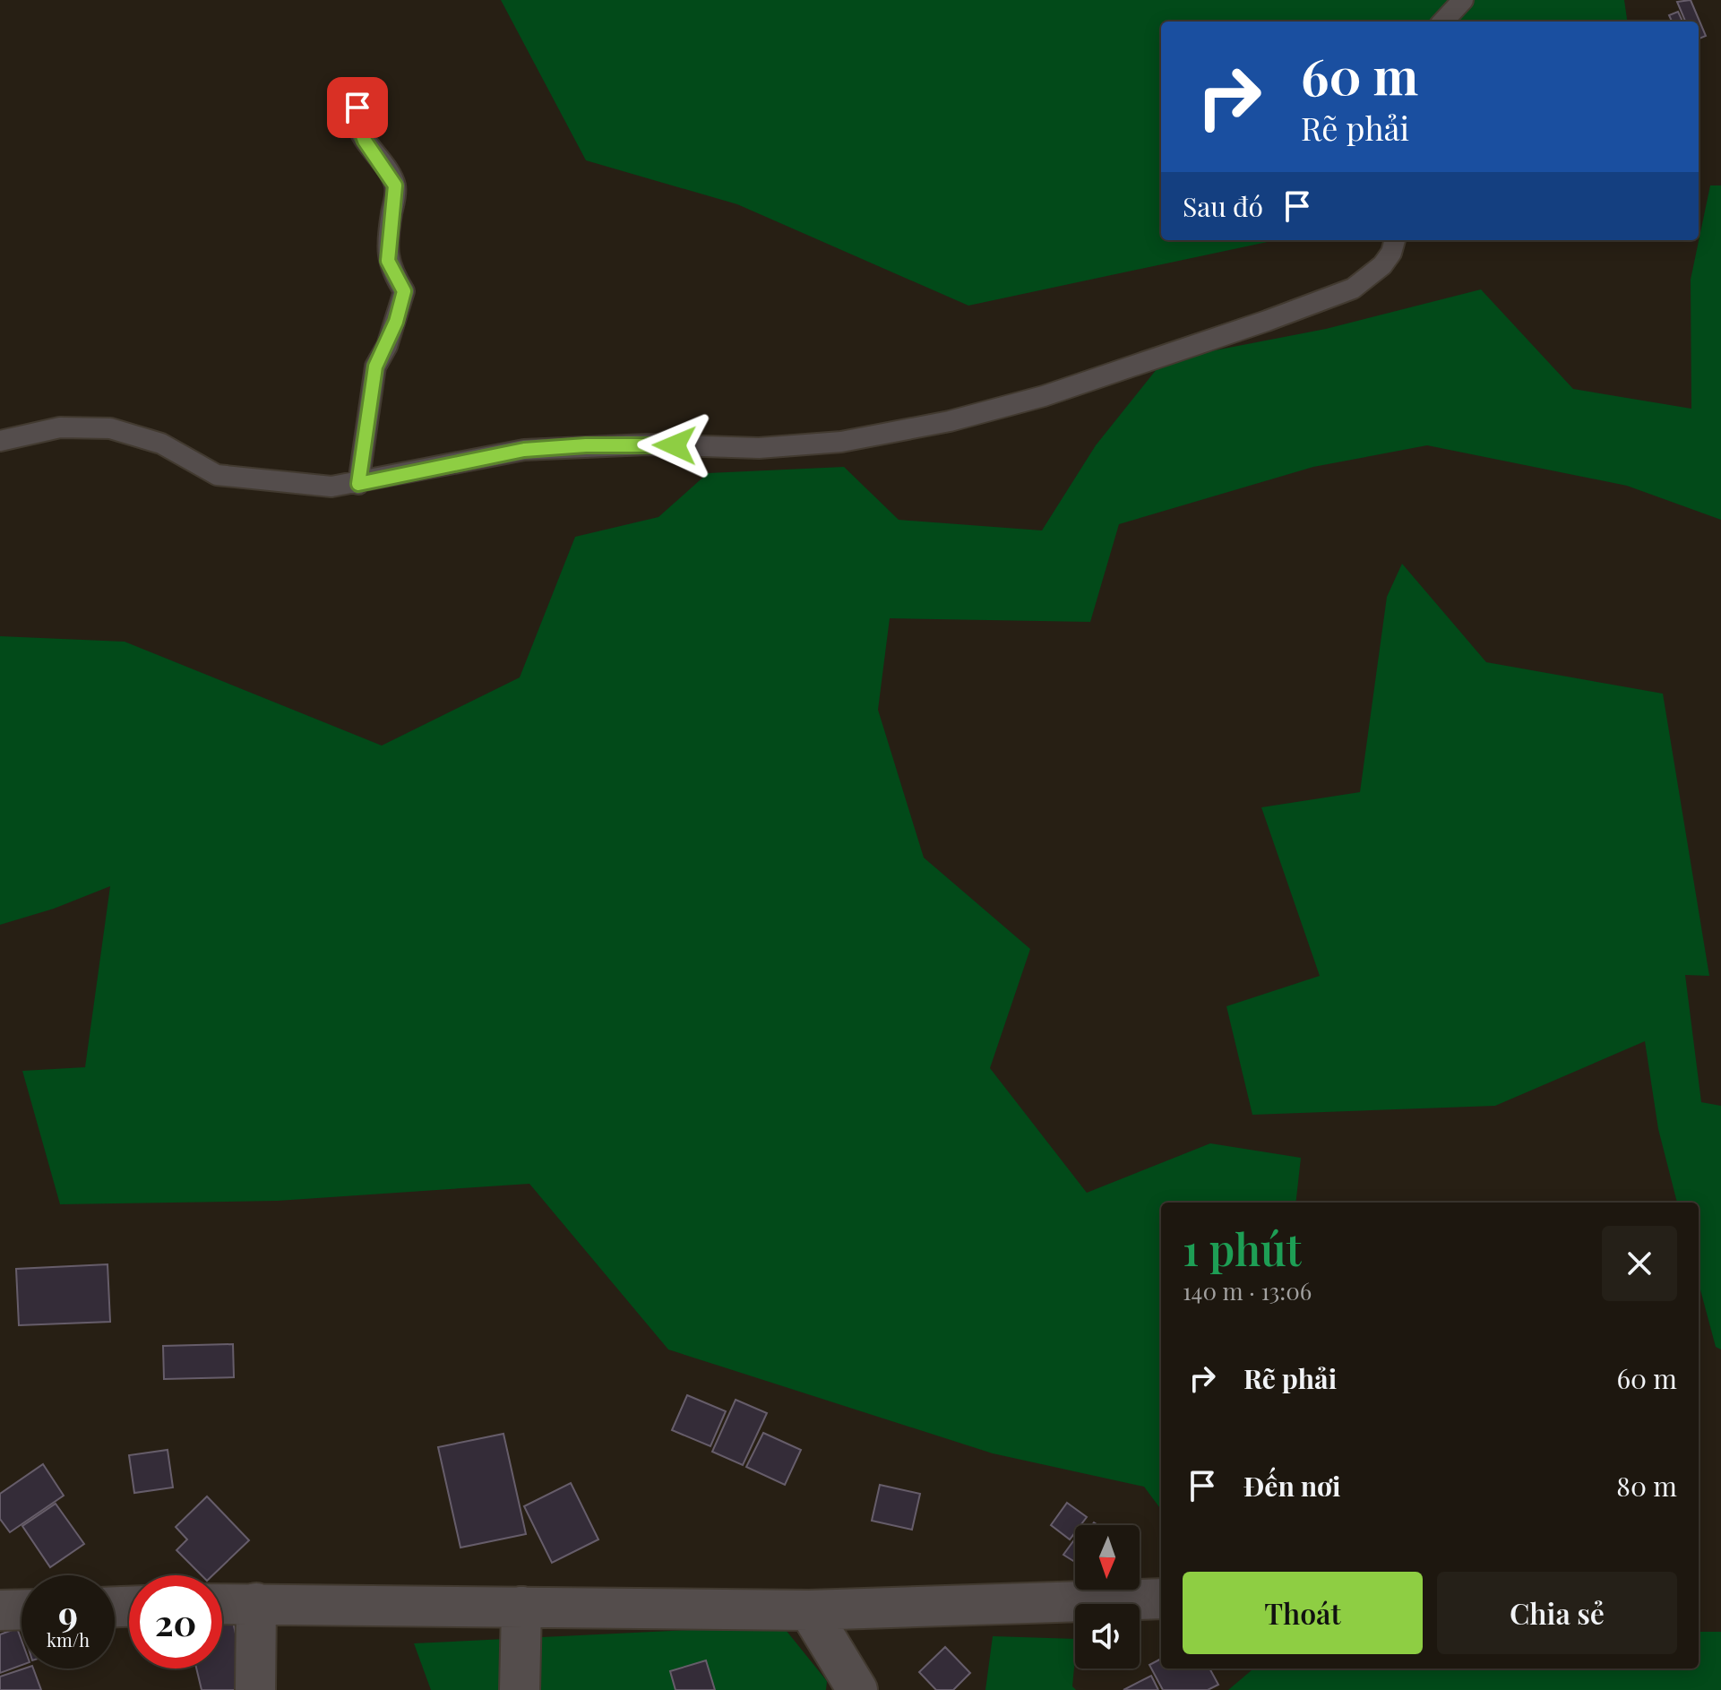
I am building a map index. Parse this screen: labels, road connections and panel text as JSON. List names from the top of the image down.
{
  "north": "bottom",
  "page": {
    "turn": ["60 m", "Rẽ phải"],
    "then": "Sau đó",
    "heading": ["1 phút", "140 m · 13:06"],
    "list": [
      {
        "name": "Rẽ phải",
        "value": "60 m"
      },
      {
        "name": "Đến nơi",
        "value": "80 m"
      }
    ],
    "buttons": ["Thoát", "Chia sẻ"],
    "speed": "9 km/h",
    "limit": "20"
  }
}
